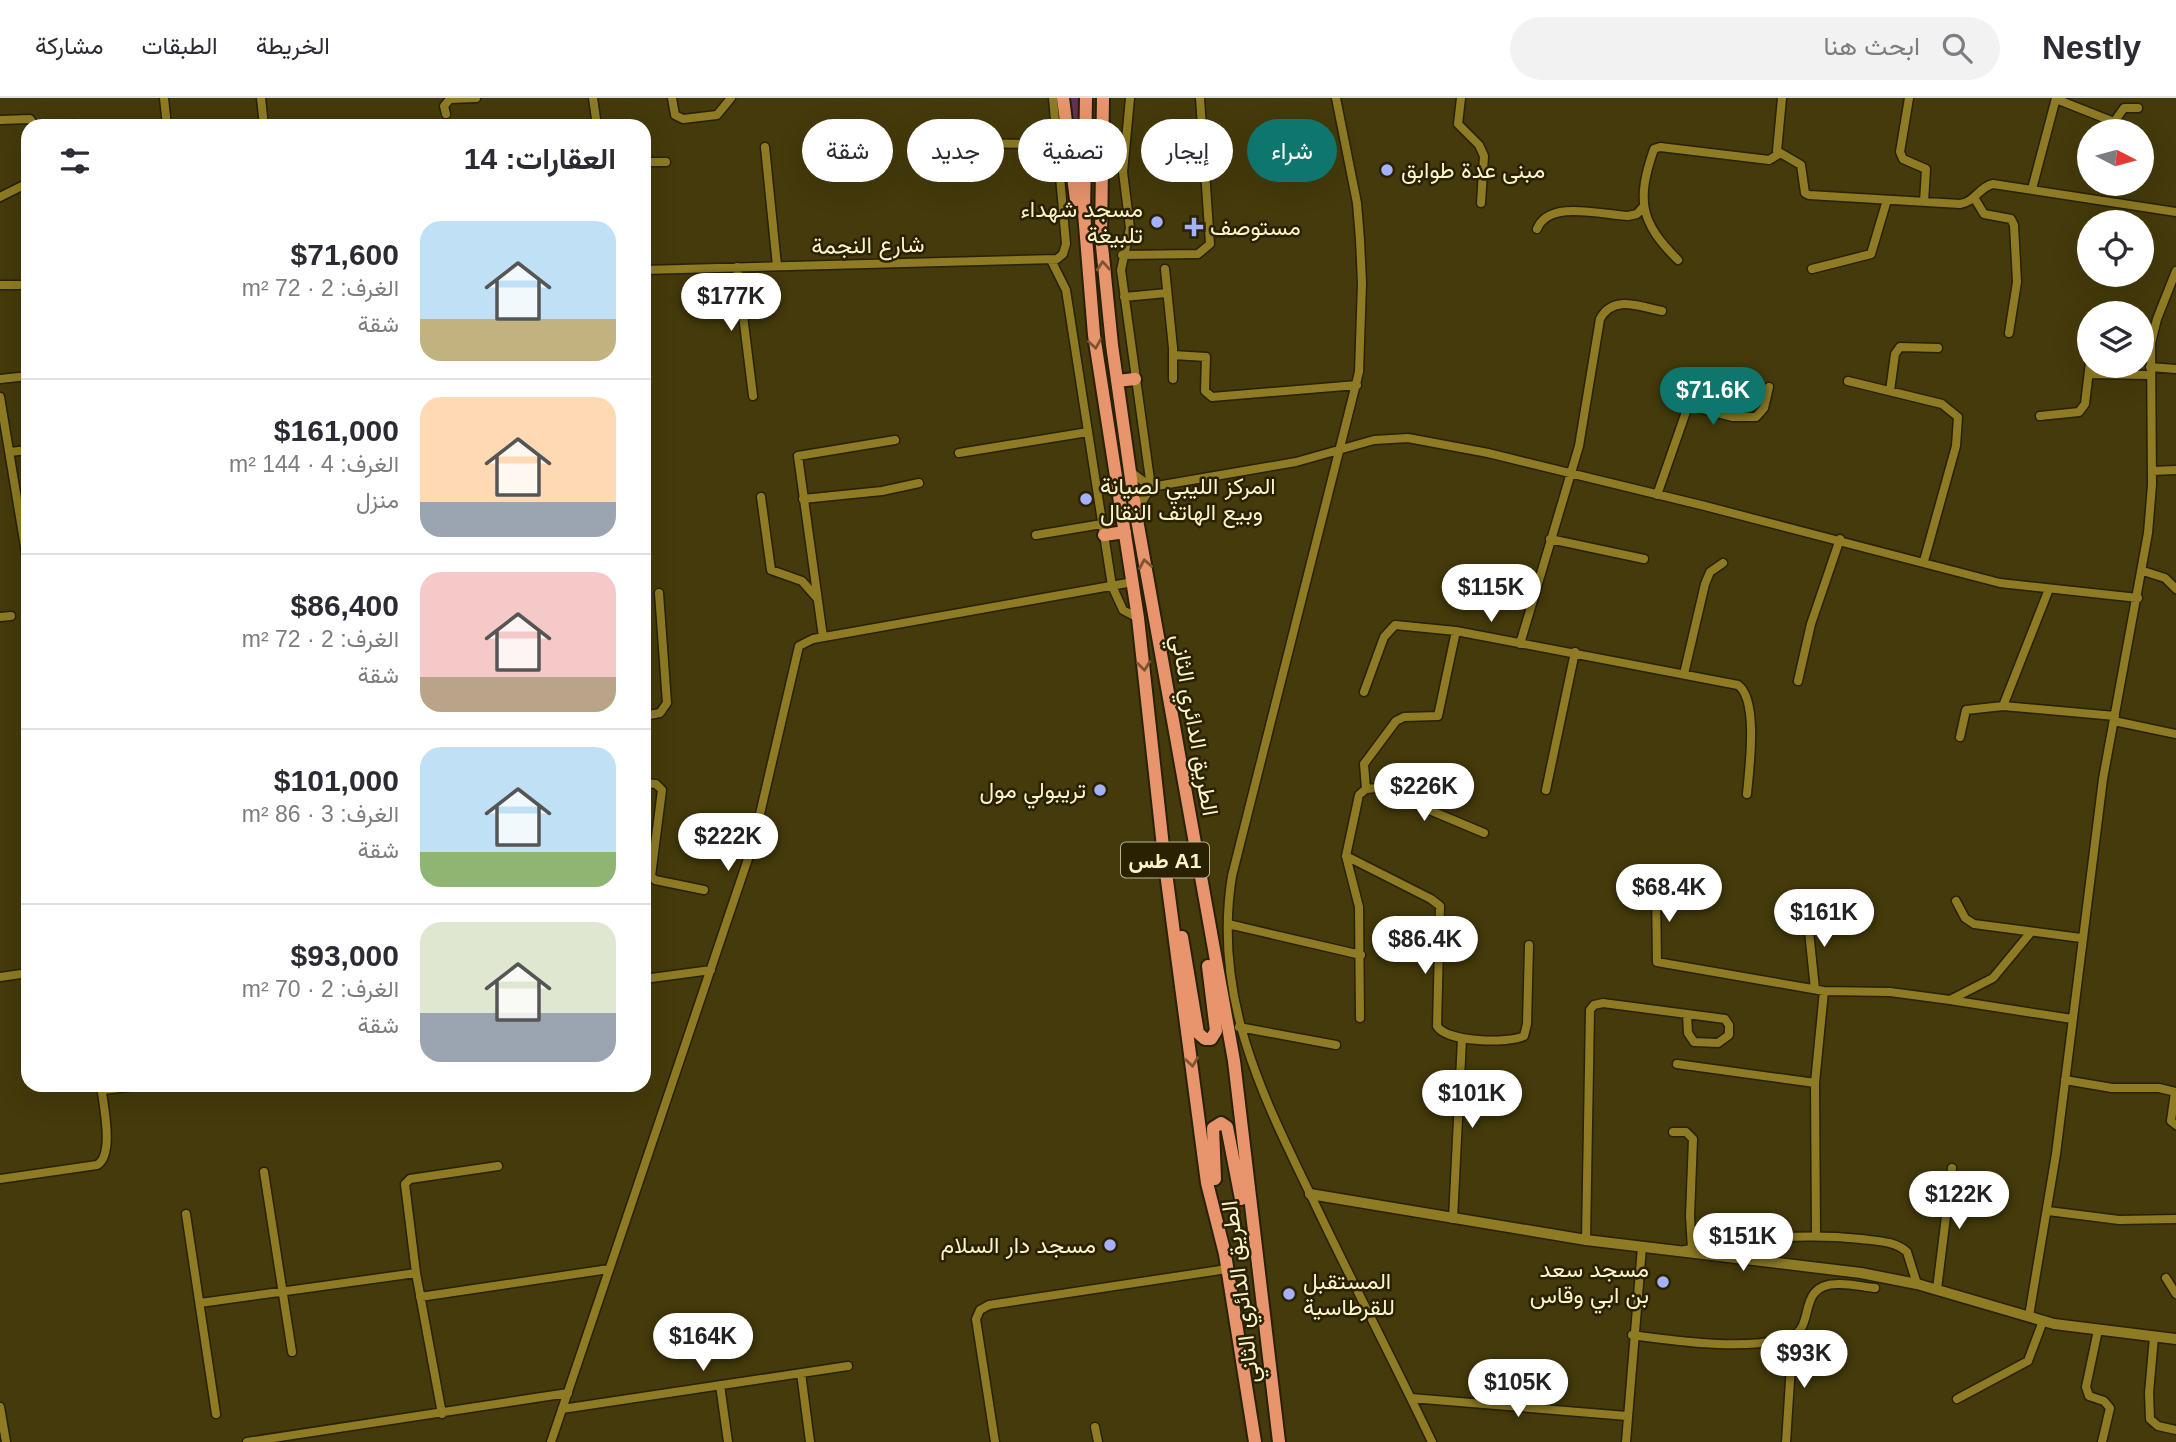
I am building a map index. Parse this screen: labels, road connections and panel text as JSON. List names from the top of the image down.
{
  "streets": {
    "highway": ["الطريق الدائري الثاني", "طس A1"],
    "street": ["شارع النجمة"]
  },
  "places": {
    "other": [
      "مبنى عدة طوابق",
      "مسجد شهداء تلبيغة",
      "المركز الليبي لصيانة وبيع الهاتف النقال",
      "تريبولي مول",
      "مسجد دار السلام",
      "مسجد سعد بن ابي وقاس",
      "المستقبل للقرطاسية"
    ],
    "health": ["مستوصف"]
  },
  "north": "right",
  "page": {
    "header": "Nestly",
    "search": "ابحث هنا",
    "nav": ["الخريطة", "الطبقات", "مشاركة"],
    "chip": [
      "شراء",
      "إيجار",
      "تصفية",
      "جديد",
      "شقة"
    ],
    "heading": "العقارات: 14",
    "list": [
      {
        "name": "$71,600",
        "note": "الغرف: 2 · 72 m² · شقة"
      },
      {
        "name": "$161,000",
        "note": "الغرف: 4 · 144 m² · منزل"
      },
      {
        "name": "$86,400",
        "note": "الغرف: 2 · 72 m² · شقة"
      },
      {
        "name": "$101,000",
        "note": "الغرف: 3 · 86 m² · شقة"
      },
      {
        "name": "$93,000",
        "note": "الغرف: 2 · 70 m² · شقة"
      }
    ],
    "price": [
      "$177K",
      "$71.6K",
      "$115K",
      "$226K",
      "$222K",
      "$68.4K",
      "$161K",
      "$86.4K",
      "$101K",
      "$122K",
      "$151K",
      "$164K",
      "$93K",
      "$105K"
    ]
  }
}
